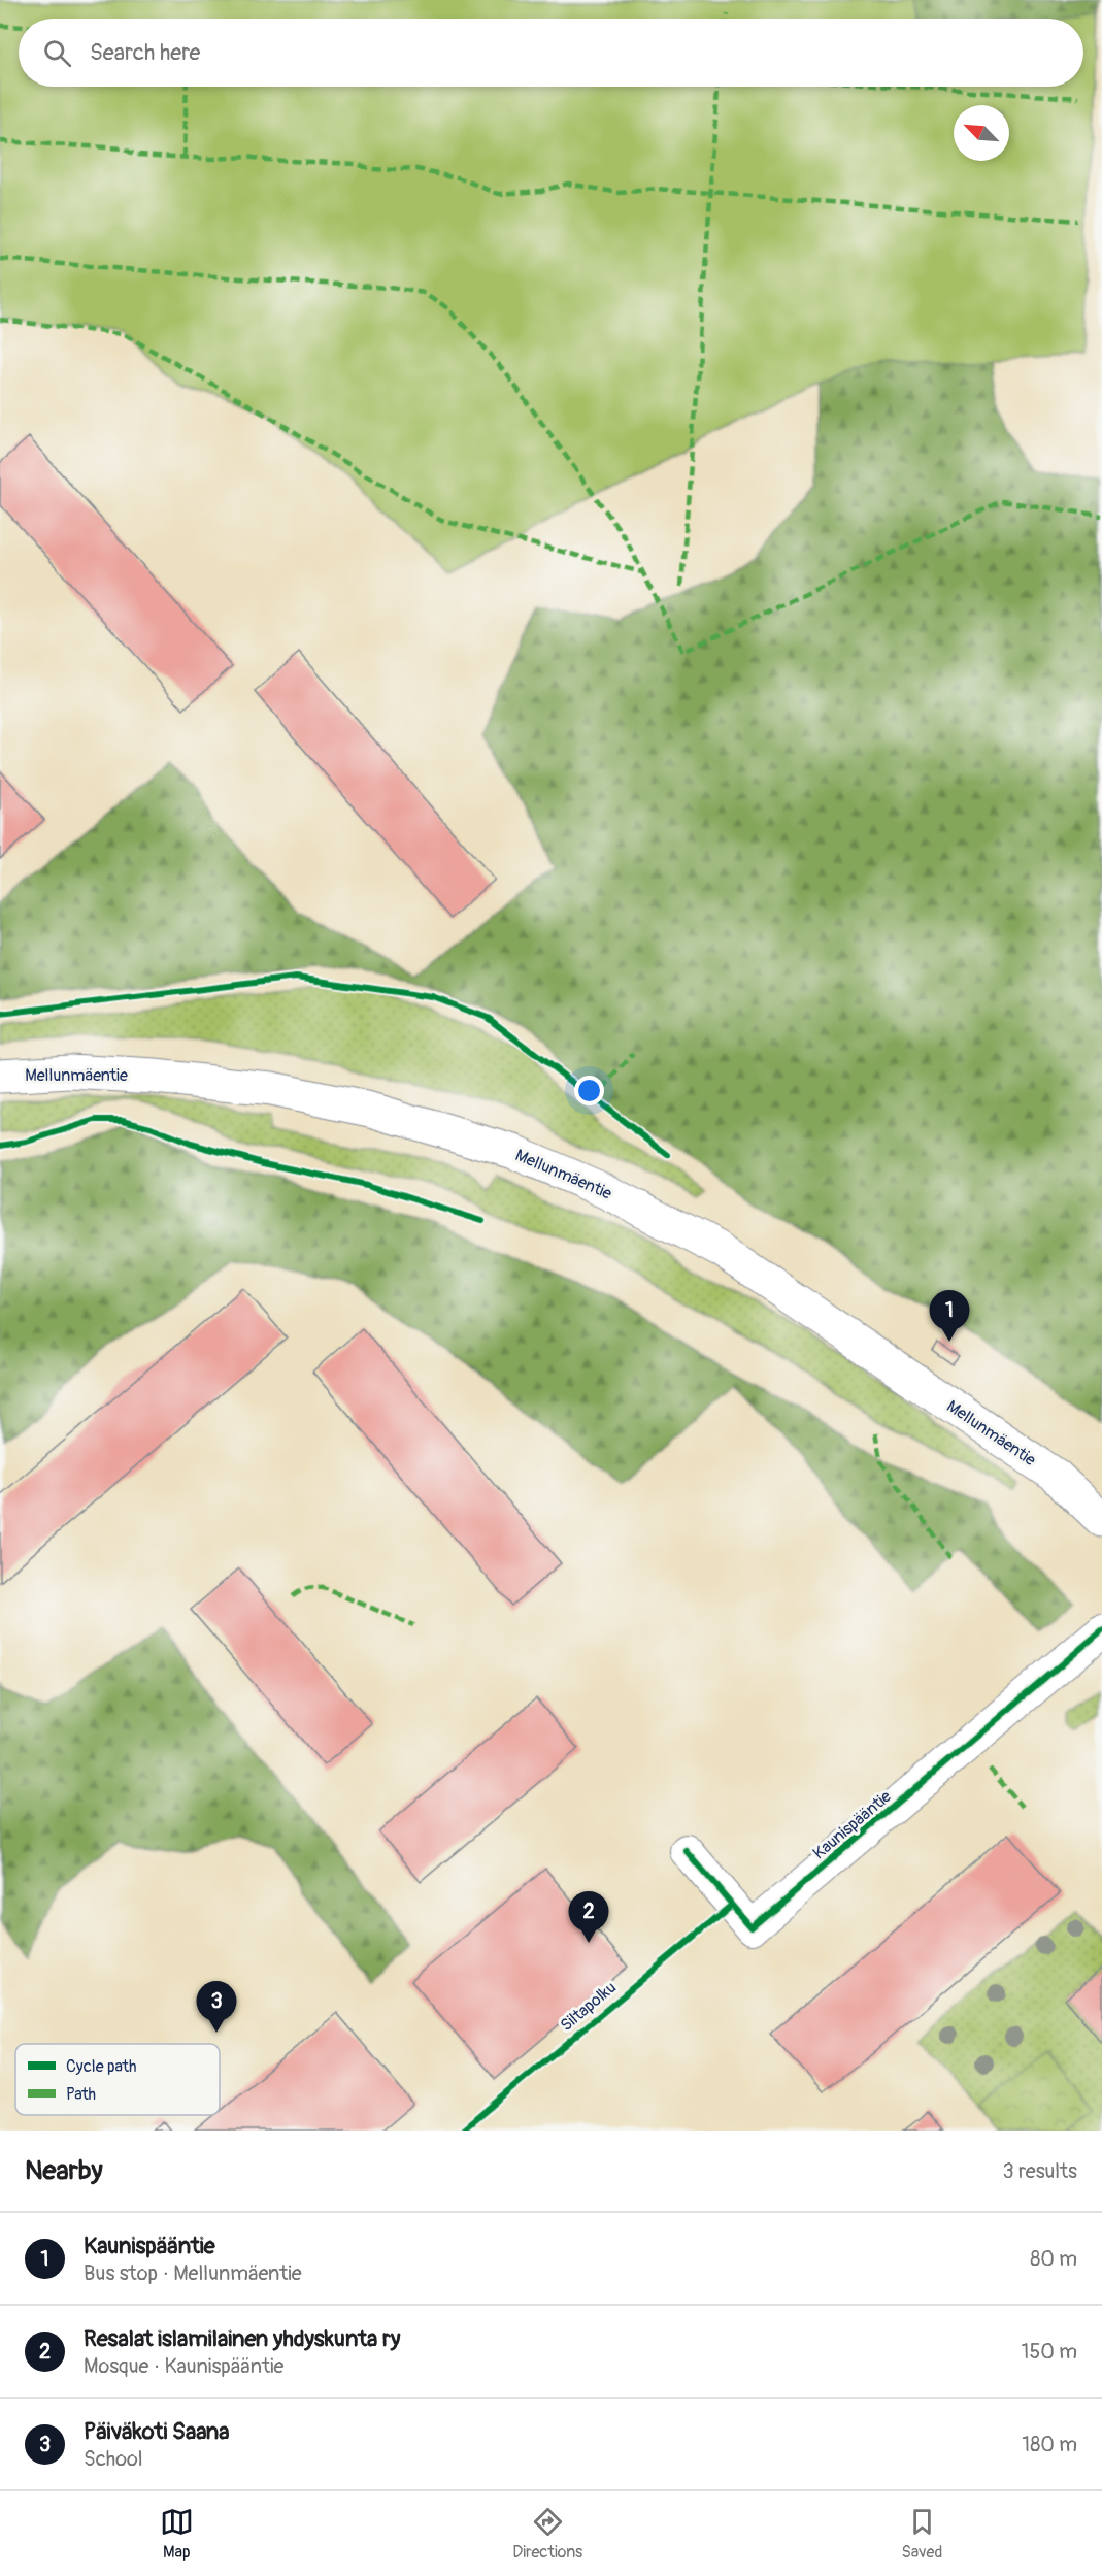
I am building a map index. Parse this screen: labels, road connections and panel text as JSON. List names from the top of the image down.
{
  "streets": {
    "main road": ["Mellunmäentie"],
    "street": ["Kaunispääntie"],
    "cycle path": ["Siltapolku"]
  },
  "legend": ["Cycle path", "Path"],
  "north": "top left",
  "page": {
    "search": "Search here",
    "pins": ["1", "2", "3"],
    "heading": ["Nearby", "3 results"],
    "list": [
      {
        "mark": "1",
        "name": "Kaunispääntie",
        "note": "Bus stop · Mellunmäentie",
        "value": "80 m"
      },
      {
        "mark": "2",
        "name": "Resalat islamilainen yhdyskunta ry",
        "note": "Mosque · Kaunispääntie",
        "value": "150 m"
      },
      {
        "mark": "3",
        "name": "Päiväkoti Saana",
        "note": "School",
        "value": "180 m"
      }
    ],
    "nav": ["Map", "Directions", "Saved"]
  }
}
